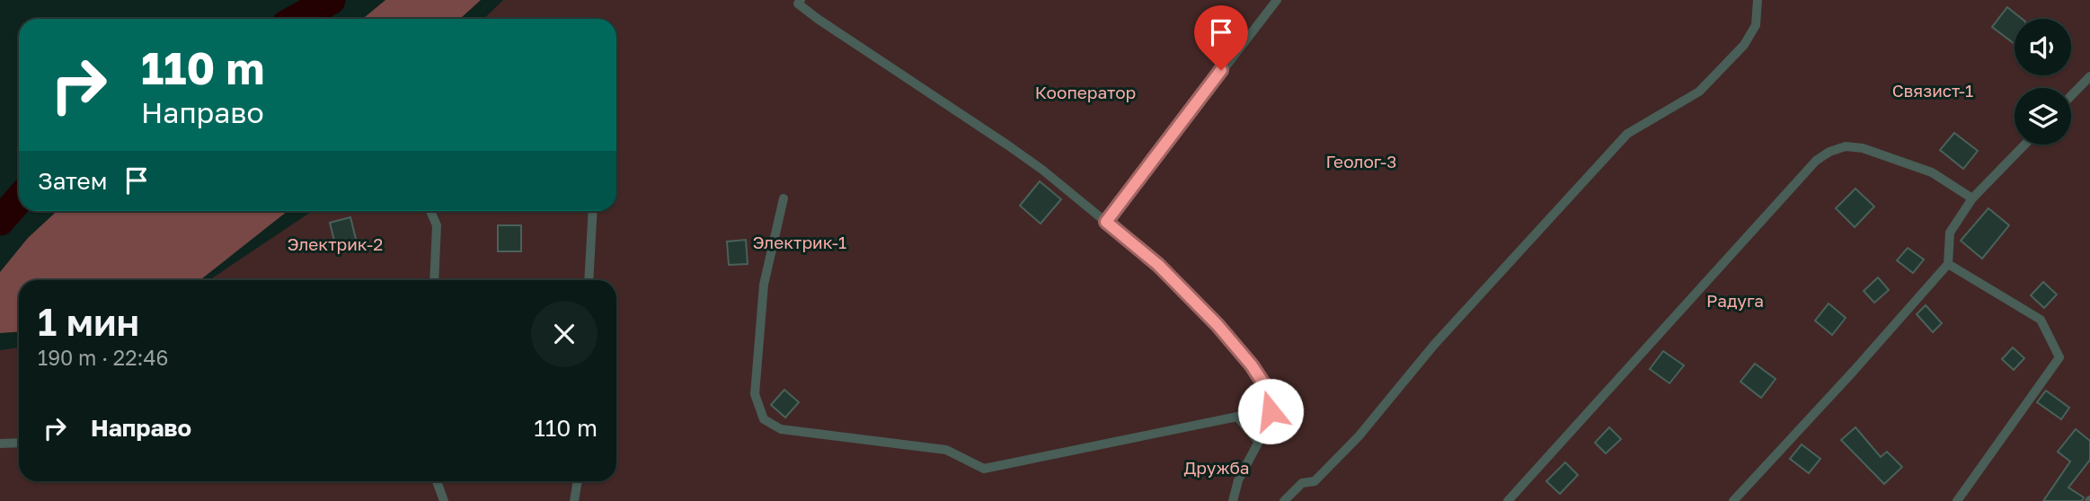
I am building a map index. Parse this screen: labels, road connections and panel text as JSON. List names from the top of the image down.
{
  "parks": [
    "Связист-1",
    "Кооператор",
    "Геолог-3",
    "Электрик-1",
    "Электрик-2",
    "Радуга",
    "Дружба"
  ],
  "page": {
    "turn": ["110 m", "Направо"],
    "then": "Затем",
    "heading": ["1 мин", "190 m · 22:46"],
    "list": [
      {
        "name": "Направо",
        "value": "110 m"
      }
    ]
  }
}
